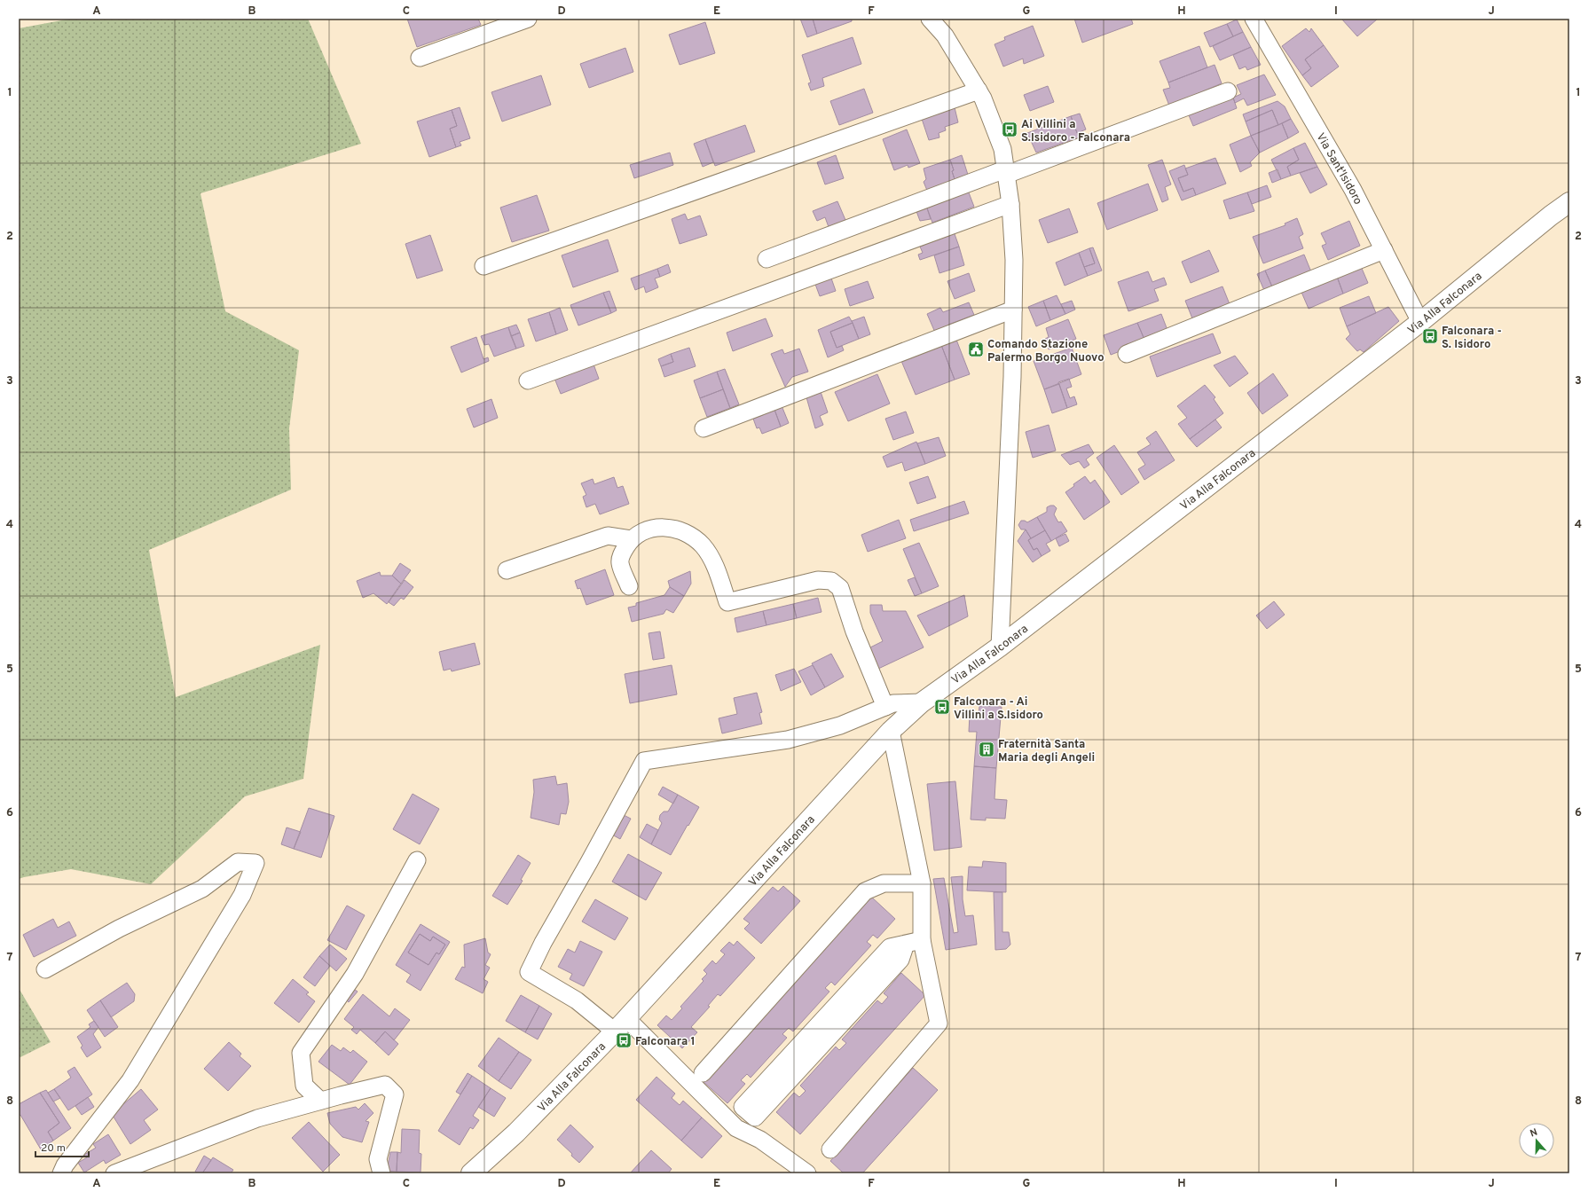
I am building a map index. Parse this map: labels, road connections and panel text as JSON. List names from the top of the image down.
{
  "streets": {
    "street": ["Via Sant'Isidoro", "Via Alla Falconara"]
  },
  "crossings": [
    ["Via Sant'Isidoro", "Via Alla Falconara"]
  ],
  "places": {
    "bus stop": [
      "Ai Villini a S.Isidoro - Falconara",
      "Falconara - S. Isidoro",
      "Falconara - Ai Villini a S.Isidoro",
      "Falconara 1"
    ],
    "public building": ["Comando Stazione Palermo Borgo Nuovo"],
    "building": ["Fraternità Santa Maria degli Angeli"]
  },
  "scale_bar": "20 m",
  "north": "top",
  "grid": {
    "columns": [
      "A",
      "B",
      "C",
      "D",
      "E",
      "F",
      "G",
      "H",
      "I",
      "J"
    ],
    "rows": [
      "1",
      "2",
      "3",
      "4",
      "5",
      "6",
      "7",
      "8"
    ]
  }
}
